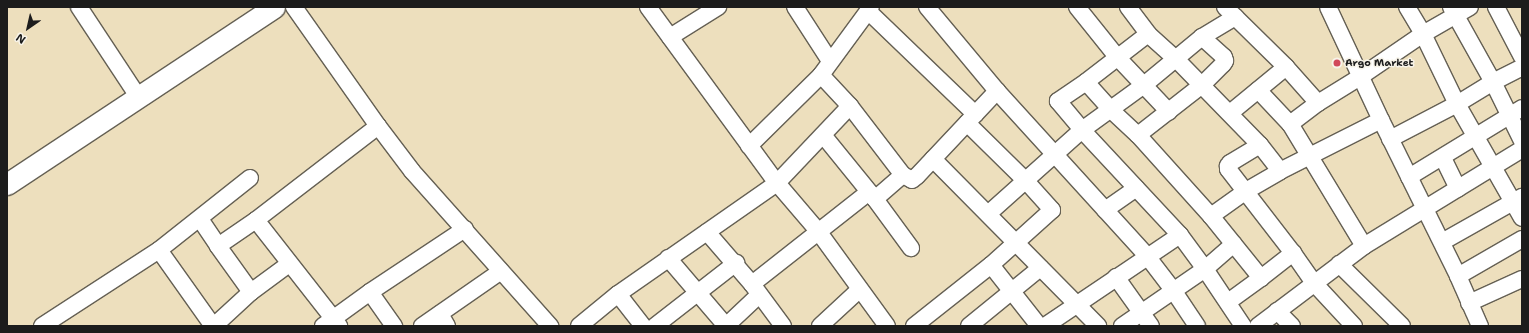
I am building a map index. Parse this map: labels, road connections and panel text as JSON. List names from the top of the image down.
{
  "places": ["Argo Market"],
  "north": "bottom left"
}
